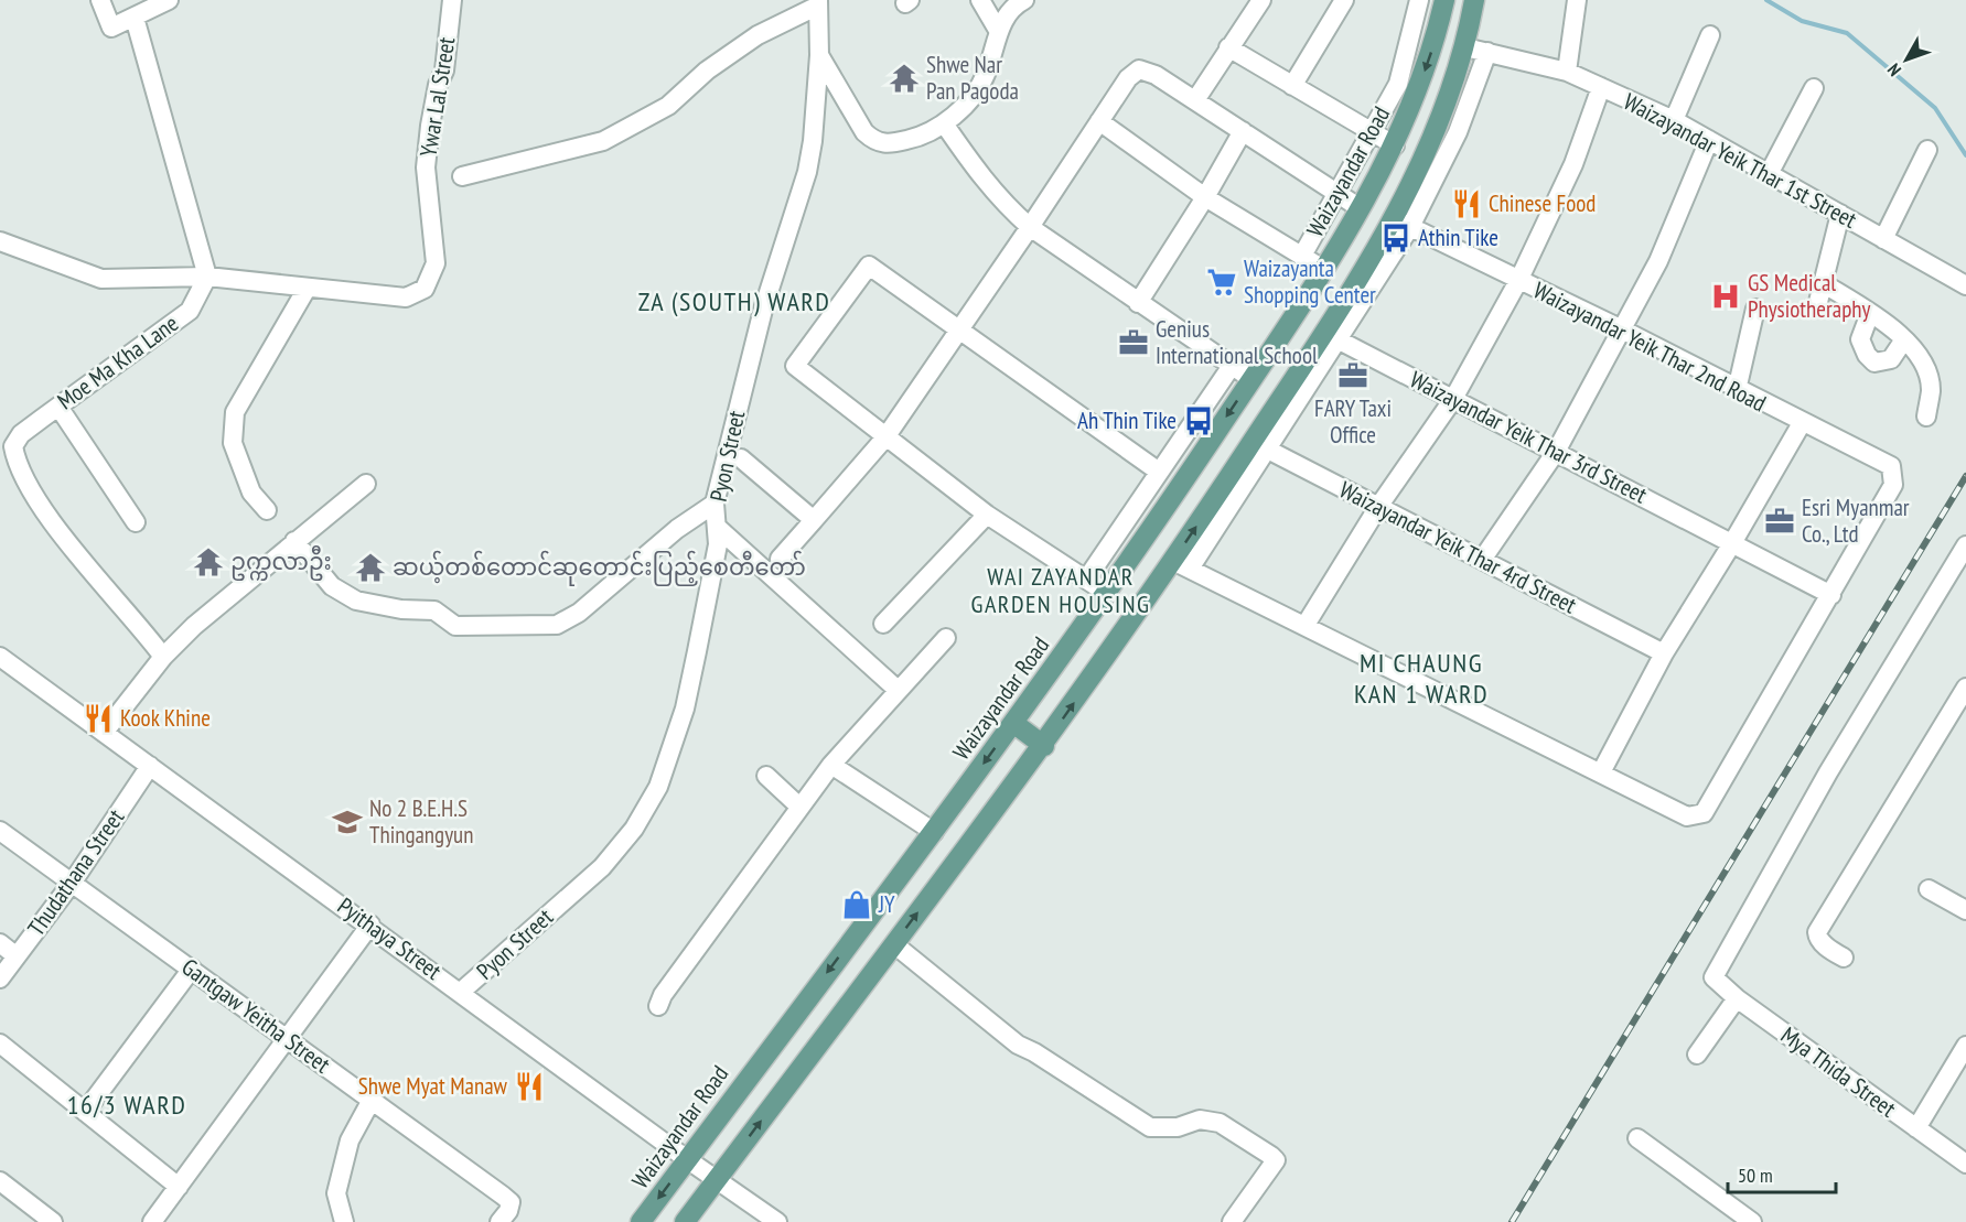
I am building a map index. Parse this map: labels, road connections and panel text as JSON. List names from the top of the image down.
{
  "streets": {
    "main road": ["Waizayandar Road"],
    "street": [
      "Ywar Lal Street",
      "Waizayandar Yeik Thar 1st Street",
      "Waizayandar Yeik Thar 2nd Road",
      "Moe Ma Kha Lane",
      "Waizayandar Yeik Thar 3rd Street",
      "Pyon Street",
      "Waizayandar Yeik Thar 4rd Street",
      "Thudathana Street",
      "Pyithaya Street",
      "Gantgaw Yeitha Street",
      "Mya Thida Street"
    ]
  },
  "crossings": [
    ["Waizayandar Road", "Pyithaya Street"],
    ["Waizayandar Yeik Thar 2nd Road", "Waizayandar Yeik Thar 3rd Street"],
    ["Pyon Street", "Pyithaya Street"],
    ["Thudathana Street", "Pyithaya Street"],
    ["Thudathana Street", "Gantgaw Yeitha Street"]
  ],
  "districts": [
    "ZA (SOUTH) WARD",
    "WAI ZAYANDAR GARDEN HOUSING",
    "MI CHAUNG KAN 1 WARD",
    "16/3 WARD"
  ],
  "places": {
    "temple": ["Shwe Nar Pan Pagoda", "ဥက္ကလာဦး", "ဆယ့်တစ်တောင်ဆုတောင်းပြည့်စေတီတော်"],
    "restaurant": ["Chinese Food", "Kook Khine", "Shwe Myat Manaw"],
    "bus stop": ["Athin Tike", "Ah Thin Tike"],
    "supermarket": ["Waizayanta Shopping Center"],
    "hospital": ["GS Medical Physiotheraphy"],
    "office": ["Genius International School", "FARY Taxi Office", "Esri Myanmar Co., Ltd"],
    "school or university": ["No 2 B.E.H.S Thingangyun"],
    "shop": ["JY"]
  },
  "scale_bar": "50 m",
  "north": "bottom left"
}
